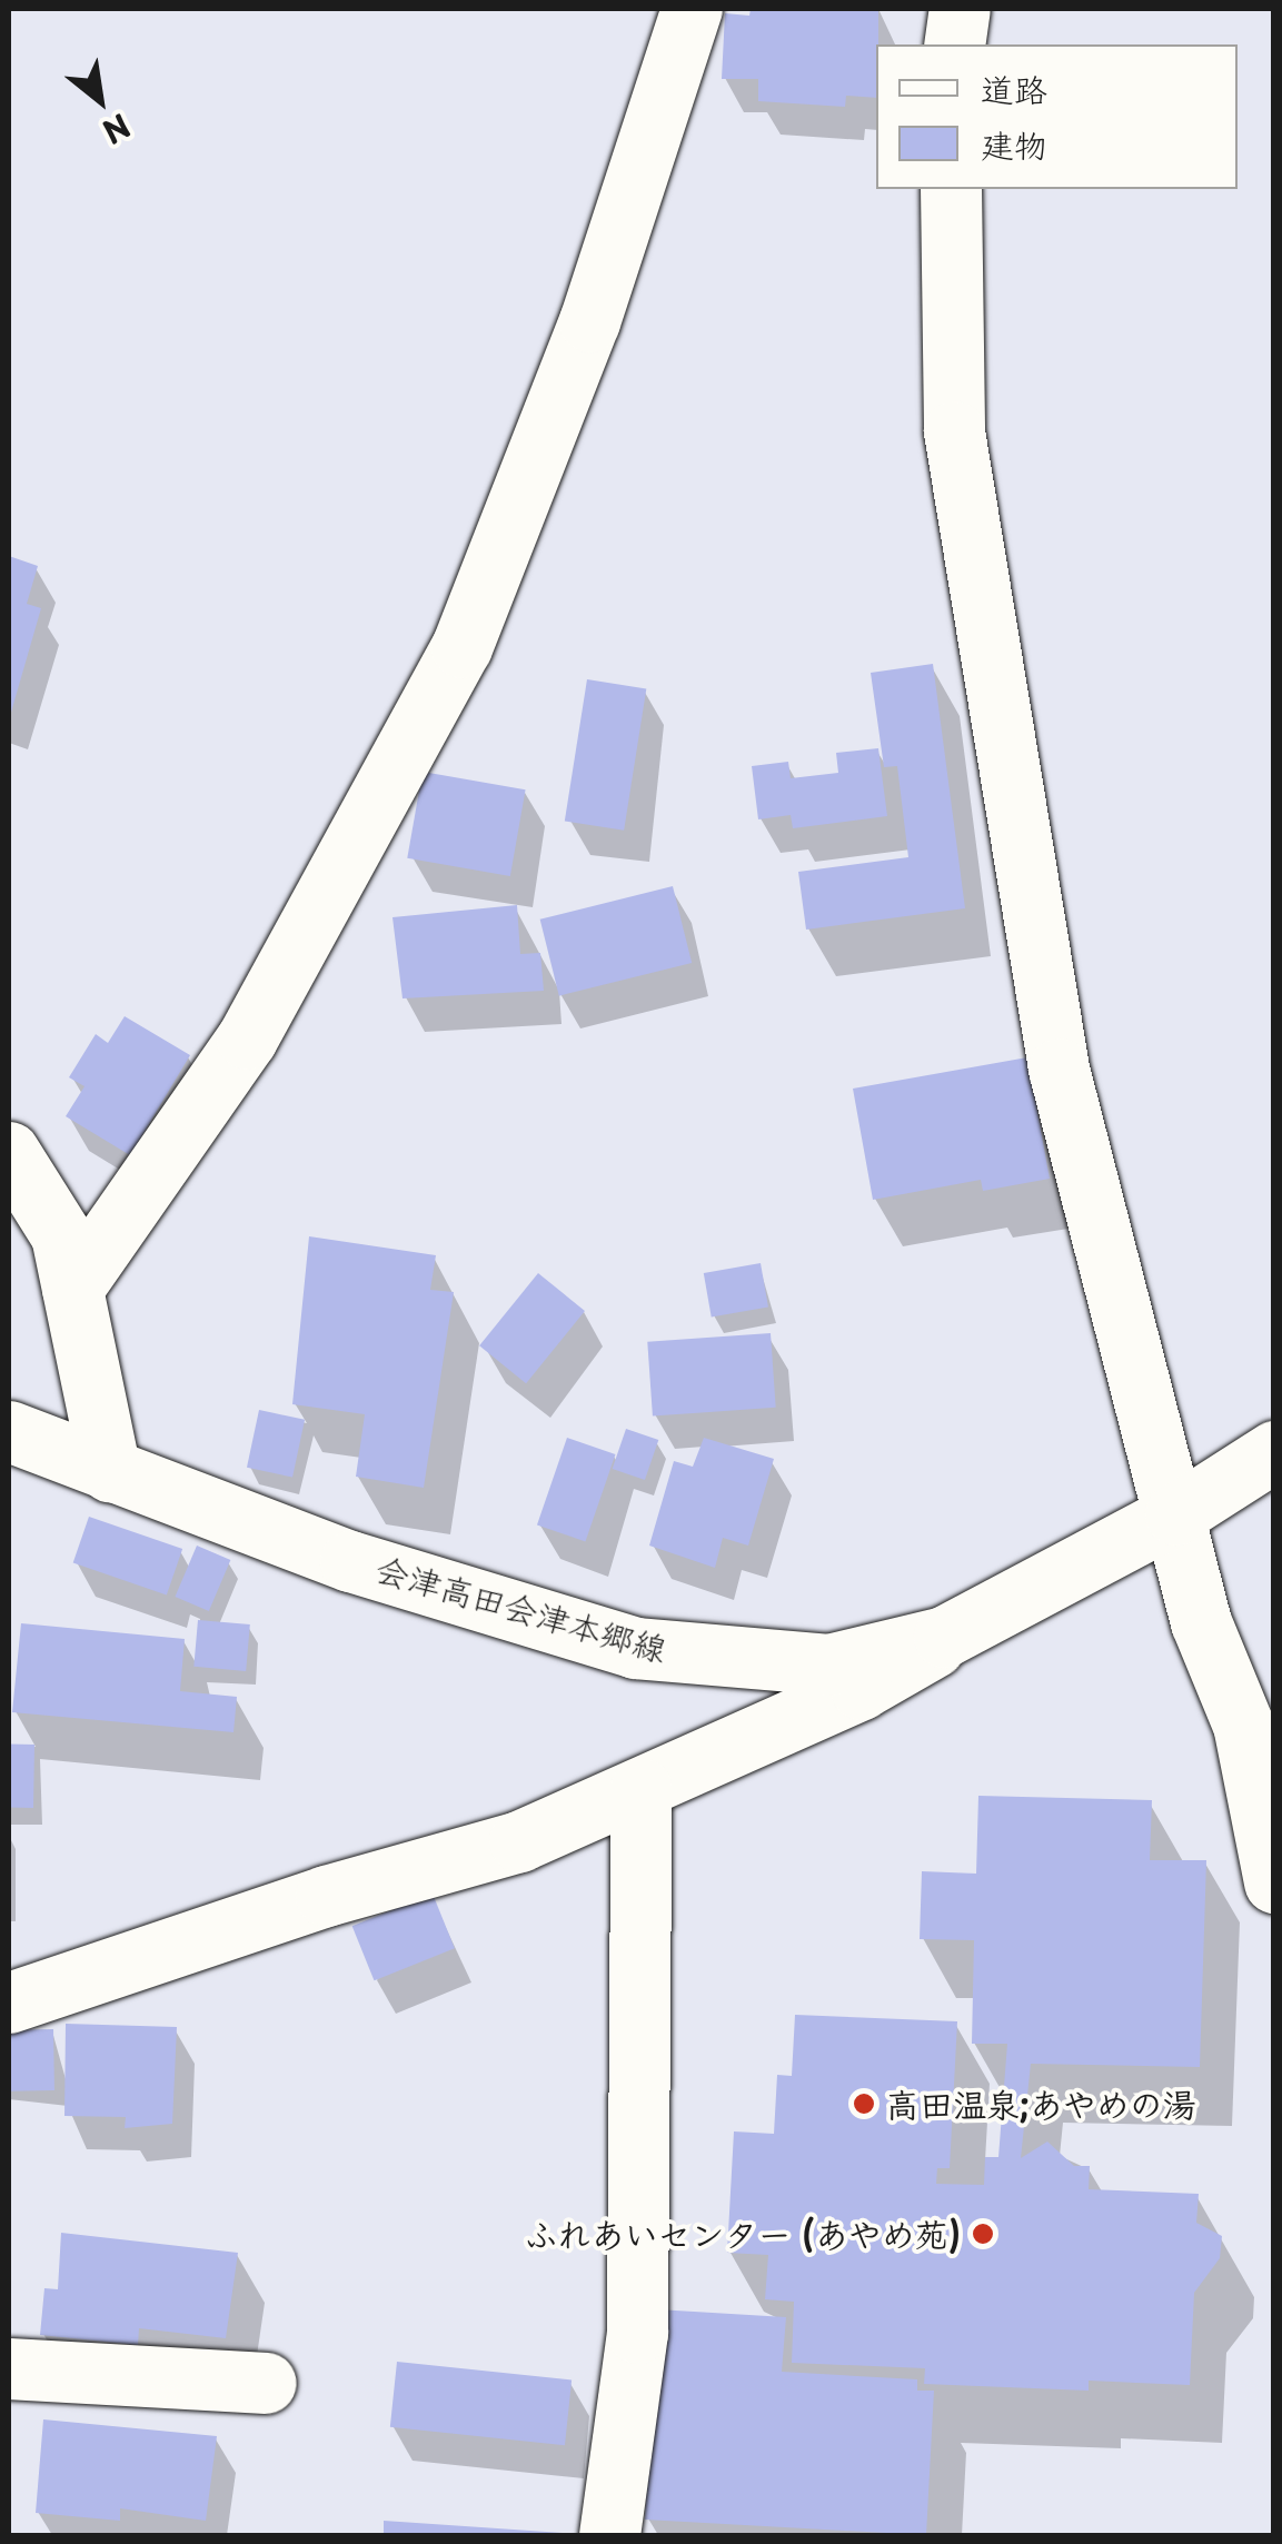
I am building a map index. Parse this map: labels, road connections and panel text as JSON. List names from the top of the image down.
{
  "streets": {
    "street": ["会津高田会津本郷線"]
  },
  "places": ["高田温泉;あやめの湯", "ふれあいセンター (あやめ苑)"],
  "legend": ["道路", "建物"],
  "north": "bottom right"
}
